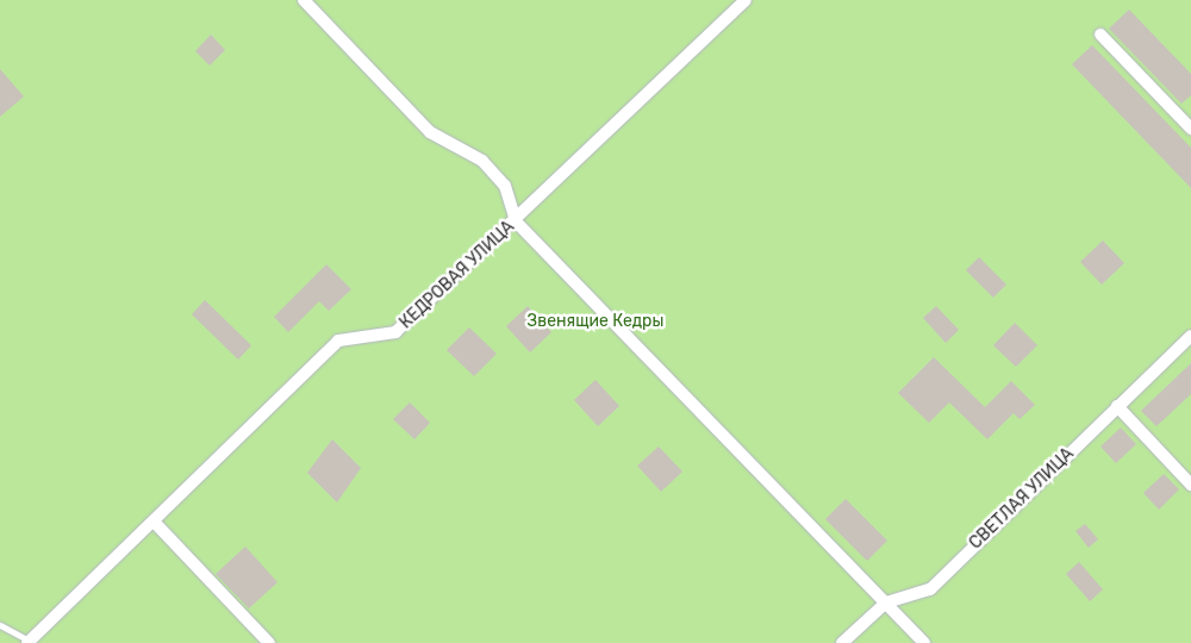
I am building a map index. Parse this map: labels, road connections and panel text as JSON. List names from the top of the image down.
{
  "streets": {
    "street": ["КЕДРОВАЯ УЛИЦА", "СВЕТЛАЯ УЛИЦА"]
  },
  "parks": ["Звенящие Кедры"]
}
